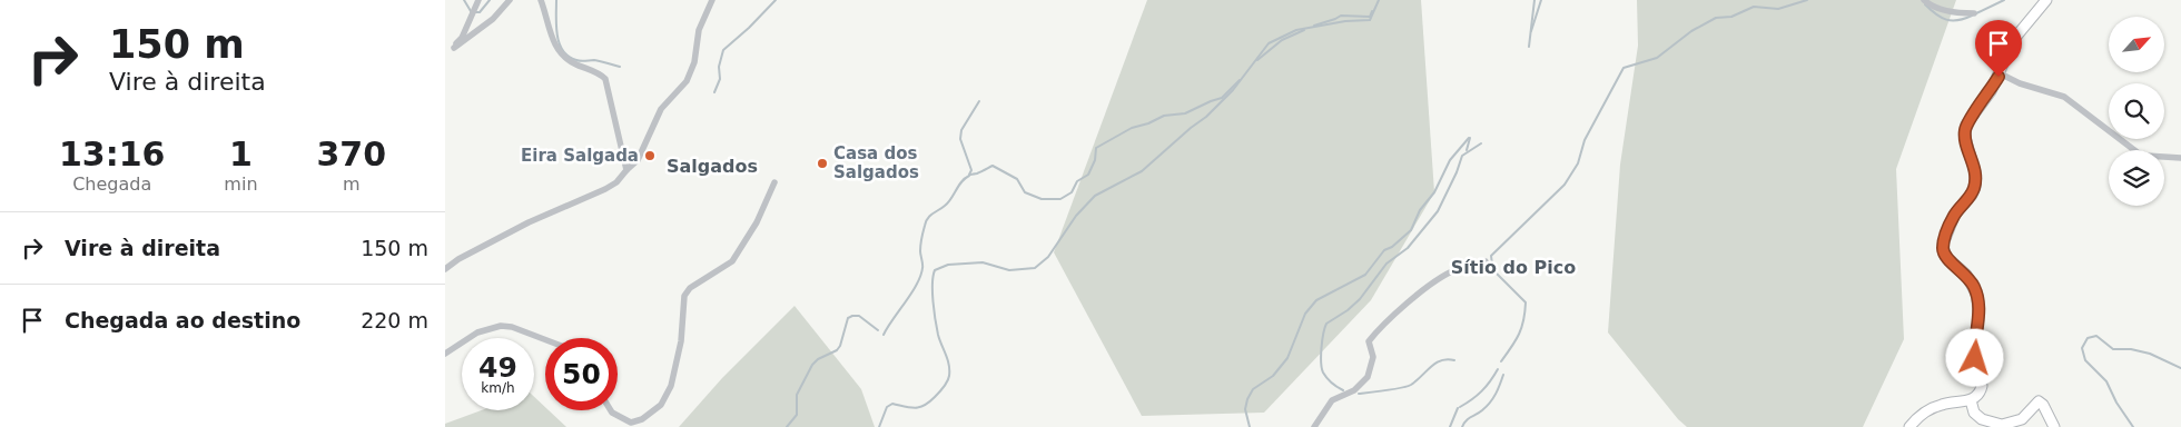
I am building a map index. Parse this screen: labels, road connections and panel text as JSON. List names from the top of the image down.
{
  "districts": ["Salgados", "Sítio do Pico"],
  "places": ["Eira Salgada", "Casa dos Salgados"],
  "north": "top right",
  "page": {
    "turn": ["150 m", "Vire à direita"],
    "eta": [
      "13:16",
      "Chegada",
      "1",
      "min",
      "370",
      "m"
    ],
    "list": [
      {
        "name": "Vire à direita",
        "value": "150 m"
      },
      {
        "name": "Chegada ao destino",
        "value": "220 m"
      }
    ],
    "speed": "49 km/h",
    "limit": "50"
  }
}
